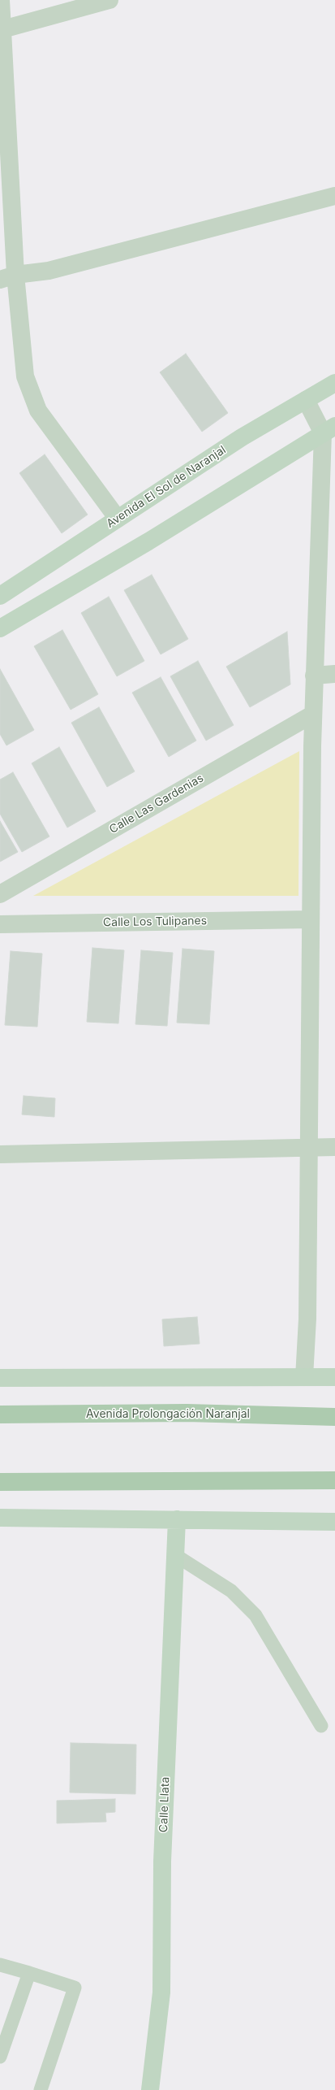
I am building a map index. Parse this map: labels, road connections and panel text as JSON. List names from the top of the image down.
{
  "streets": {
    "main road": ["Avenida Prolongación Naranjal"],
    "street": [
      "Avenida El Sol de Naranjal",
      "Calle Las Gardenias",
      "Calle Los Tulipanes",
      "Calle Llata"
    ]
  }
}
